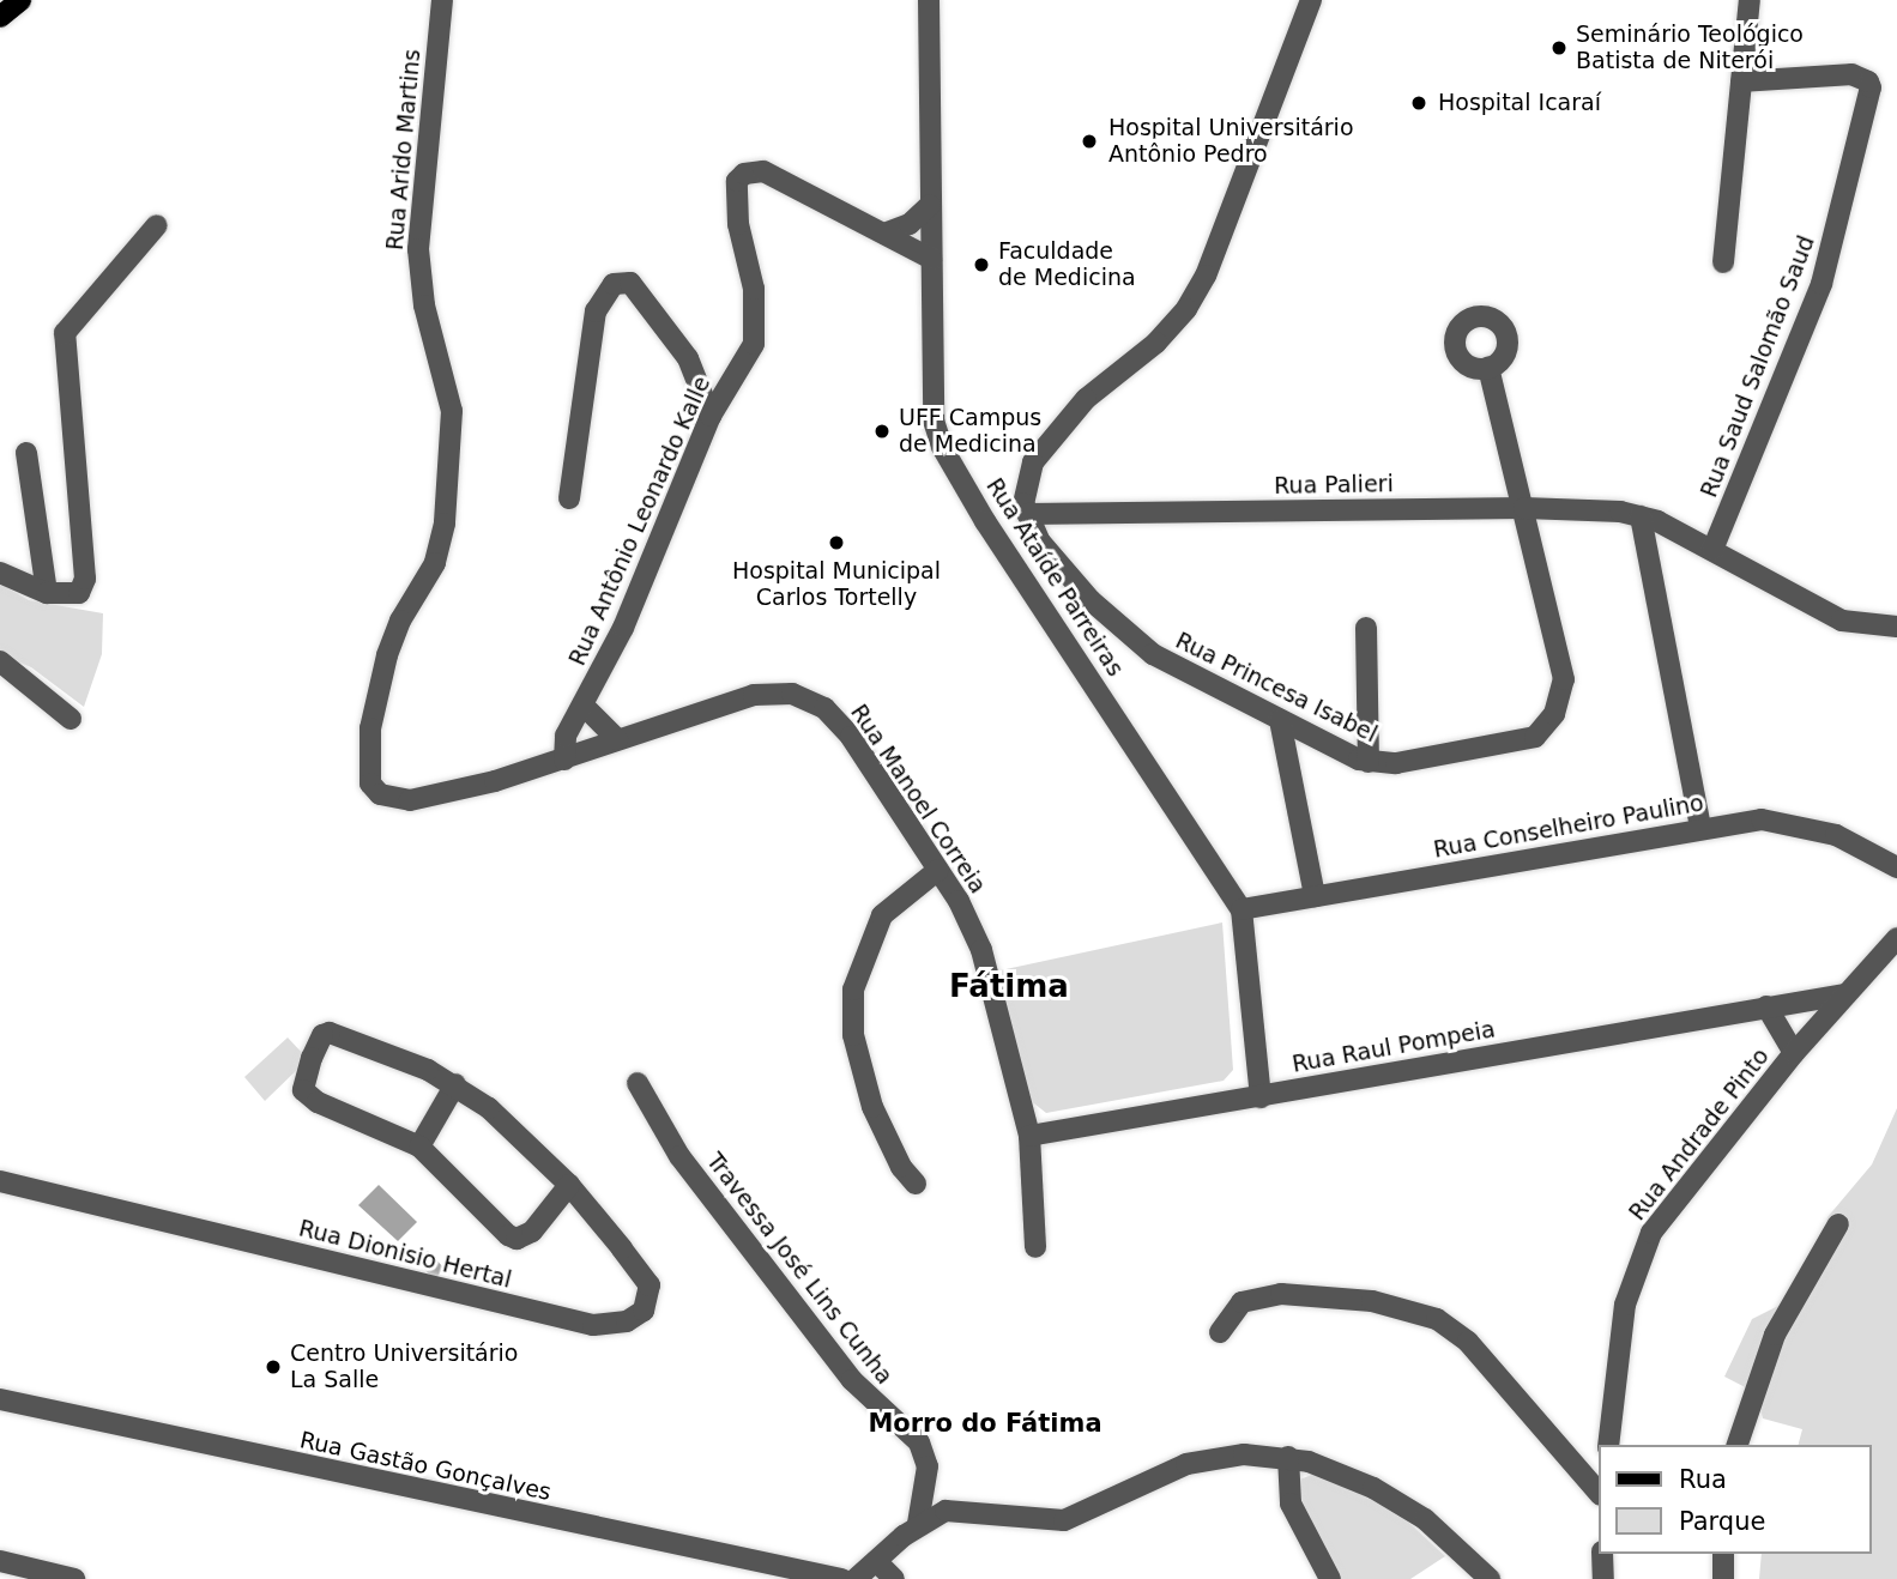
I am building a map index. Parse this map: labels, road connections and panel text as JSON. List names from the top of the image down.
{
  "streets": {
    "street": [
      "Rua Arido Martins",
      "Rua Saud Salomão Saud",
      "Rua Palieri",
      "Rua Antônio Leonardo Kalle",
      "Rua Ataíde Parreiras",
      "Rua Princesa Isabel",
      "Rua Manoel Correia",
      "Rua Conselheiro Paulino",
      "Rua Raul Pompeia",
      "Rua Andrade Pinto",
      "Rua Dionisio Hertal",
      "Travessa José Lins Cunha",
      "Rua Gastão Gonçalves"
    ]
  },
  "crossings": [
    ["Rua Arido Martins", "Rua Antônio Leonardo Kalle"],
    ["Rua Arido Martins", "Rua Manoel Correia"],
    ["Rua Palieri", "Rua Princesa Isabel"],
    ["Rua Antônio Leonardo Kalle", "Rua Manoel Correia"],
    ["Rua Ataíde Parreiras", "Rua Conselheiro Paulino"],
    ["Rua Ataíde Parreiras", "Rua Raul Pompeia"],
    ["Rua Manoel Correia", "Rua Raul Pompeia"],
    ["Rua Raul Pompeia", "Rua Andrade Pinto"]
  ],
  "districts": ["Fátima", "Morro do Fátima"],
  "places": [
    "Seminário Teológico Batista de Niterói",
    "Hospital Icaraí",
    "Hospital Universitário Antônio Pedro",
    "Faculdade de Medicina",
    "UFF Campus de Medicina",
    "Hospital Municipal Carlos Tortelly",
    "Centro Universitário La Salle"
  ],
  "legend": ["Rua", "Parque"]
}
